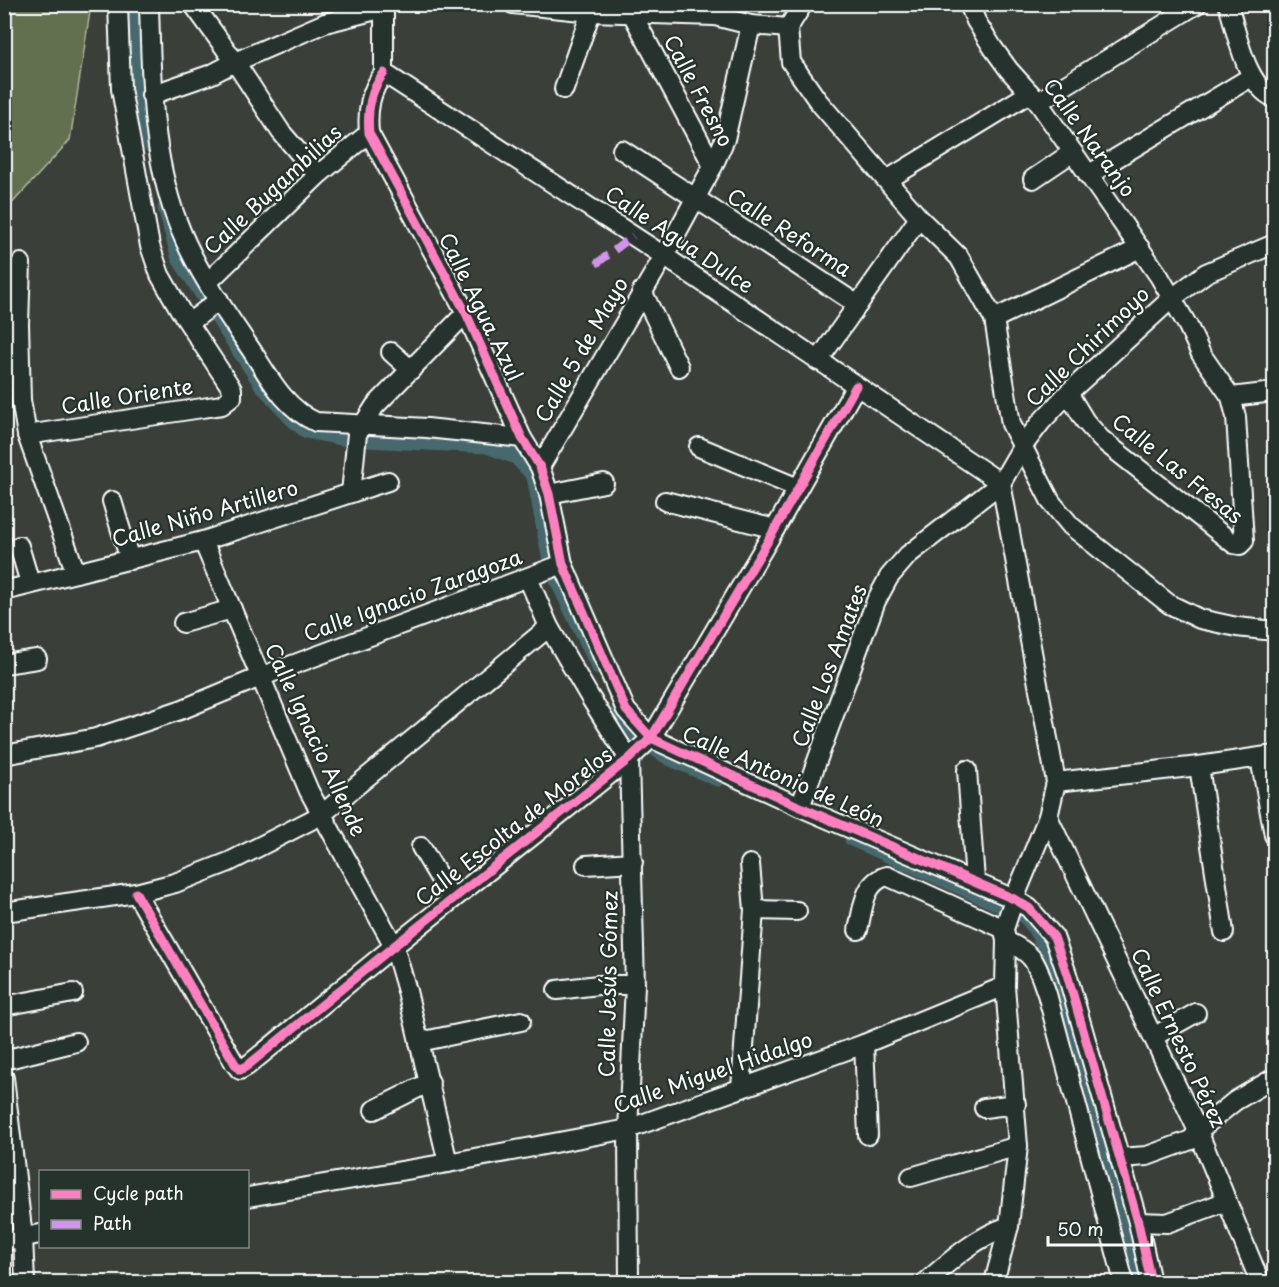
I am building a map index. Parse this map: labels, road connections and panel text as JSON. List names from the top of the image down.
{
  "streets": {
    "street": [
      "Calle Fresno",
      "Calle Naranjo",
      "Calle Bugambilias",
      "Calle Reforma",
      "Calle Agua Dulce",
      "Calle Agua Azul",
      "Calle Chirimoyo",
      "Calle 5 de Mayo",
      "Calle Oriente",
      "Calle Las Fresas",
      "Calle Niño Artillero",
      "Calle Ignacio Zaragoza",
      "Calle Los Amates",
      "Calle Ignacio Allende",
      "Calle Antonio de León",
      "Calle Escolta de Morelos",
      "Calle Jesús Gómez",
      "Calle Ernesto Pérez",
      "Calle Miguel Hidalgo"
    ]
  },
  "crossings": [
    ["Calle Fresno", "Calle 5 de Mayo"],
    ["Calle Naranjo", "Calle Chirimoyo"],
    ["Calle Naranjo", "Calle Las Fresas"],
    ["Calle Bugambilias", "Calle Agua Azul"],
    ["Calle Reforma", "Calle 5 de Mayo"],
    ["Calle Agua Dulce", "Calle Agua Azul"],
    ["Calle Agua Dulce", "Calle Chirimoyo"],
    ["Calle Agua Dulce", "Calle 5 de Mayo"],
    ["Calle Agua Dulce", "Calle Los Amates"],
    ["Calle Agua Dulce", "Calle Escolta de Morelos"],
    ["Calle Agua Azul", "Calle 5 de Mayo"],
    ["Calle Agua Azul", "Calle Ignacio Zaragoza"],
    ["Calle Agua Azul", "Calle Antonio de León"],
    ["Calle Chirimoyo", "Calle Las Fresas"],
    ["Calle Chirimoyo", "Calle Los Amates"],
    ["Calle Niño Artillero", "Calle Ignacio Allende"],
    ["Calle Ignacio Zaragoza", "Calle Ignacio Allende"],
    ["Calle Ignacio Zaragoza", "Calle Antonio de León"],
    ["Calle Los Amates", "Calle Antonio de León"],
    ["Calle Ignacio Allende", "Calle Escolta de Morelos"],
    ["Calle Ignacio Allende", "Calle Miguel Hidalgo"],
    ["Calle Antonio de León", "Calle Escolta de Morelos"],
    ["Calle Antonio de León", "Calle Jesús Gómez"],
    ["Calle Escolta de Morelos", "Calle Jesús Gómez"],
    ["Calle Jesús Gómez", "Calle Miguel Hidalgo"]
  ],
  "legend": ["Cycle path", "Path"],
  "scale_bar": "50 m"
}
